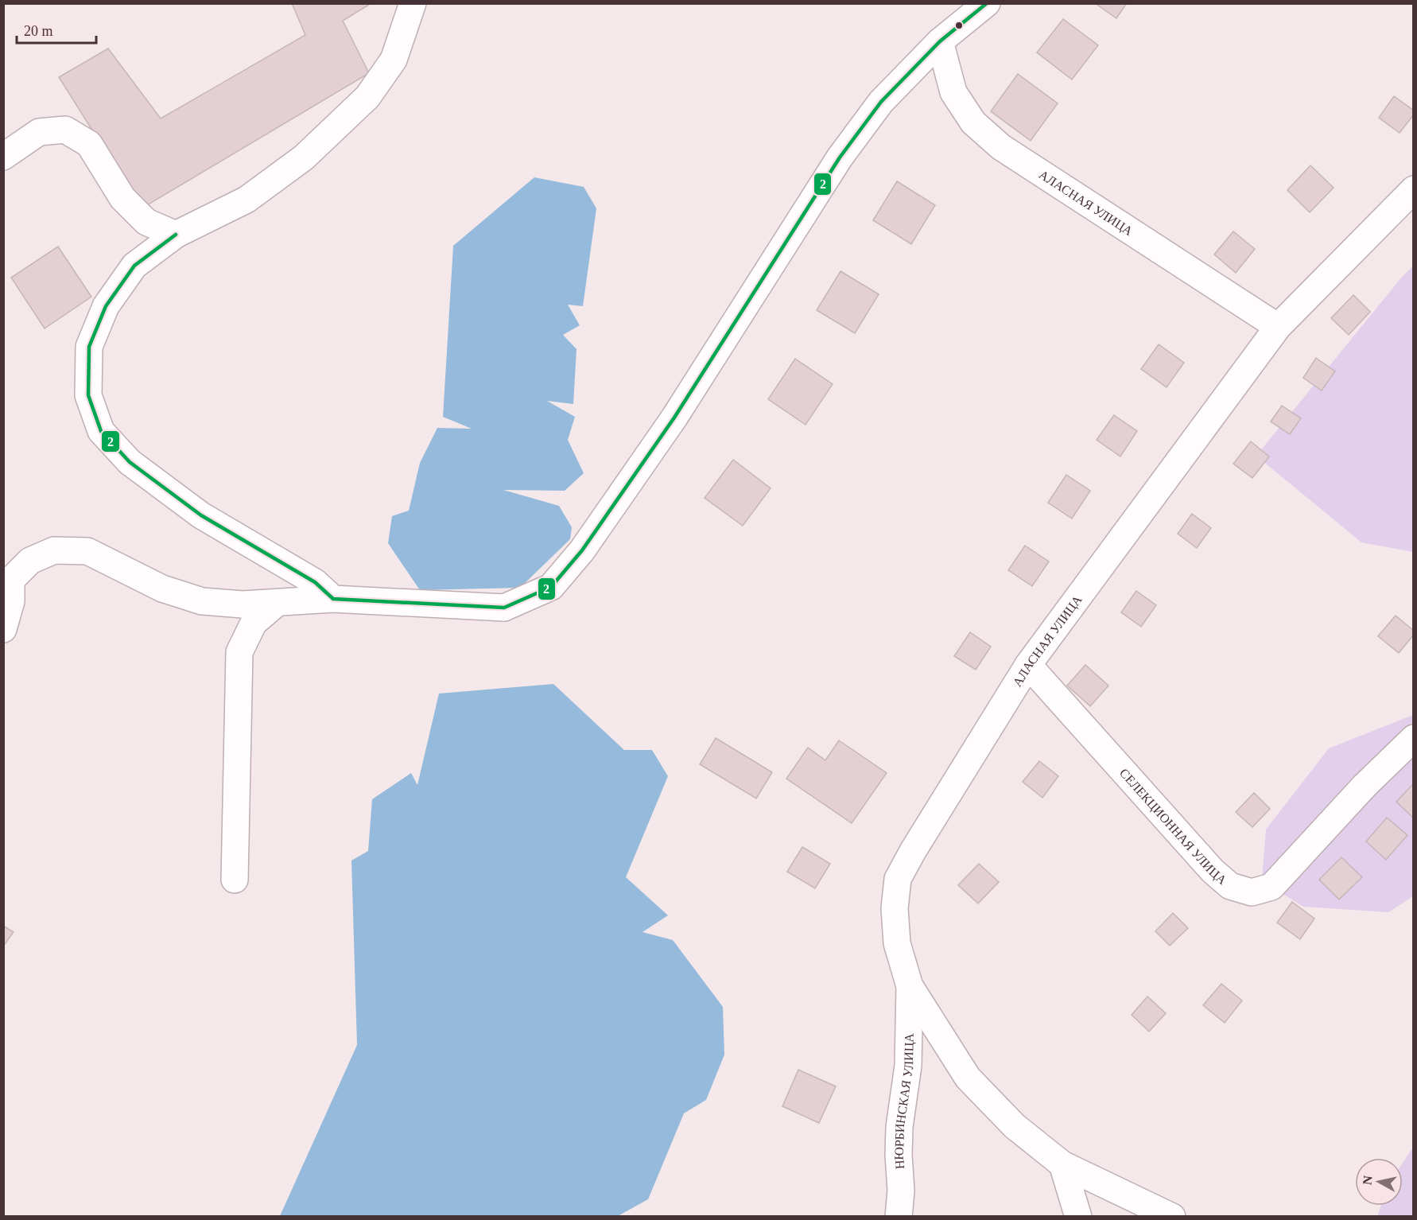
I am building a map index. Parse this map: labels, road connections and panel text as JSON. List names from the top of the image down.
{
  "streets": {
    "street": ["АЛАСНАЯ УЛИЦА", "СЕЛЕКЦИОННАЯ УЛИЦА", "НЮРБИНСКАЯ УЛИЦА"]
  },
  "crossings": [
    ["АЛАСНАЯ УЛИЦА", "СЕЛЕКЦИОННАЯ УЛИЦА"],
    ["АЛАСНАЯ УЛИЦА", "НЮРБИНСКАЯ УЛИЦА"]
  ],
  "lines": ["transit line 2"],
  "scale_bar": "20 m",
  "north": "left"
}
